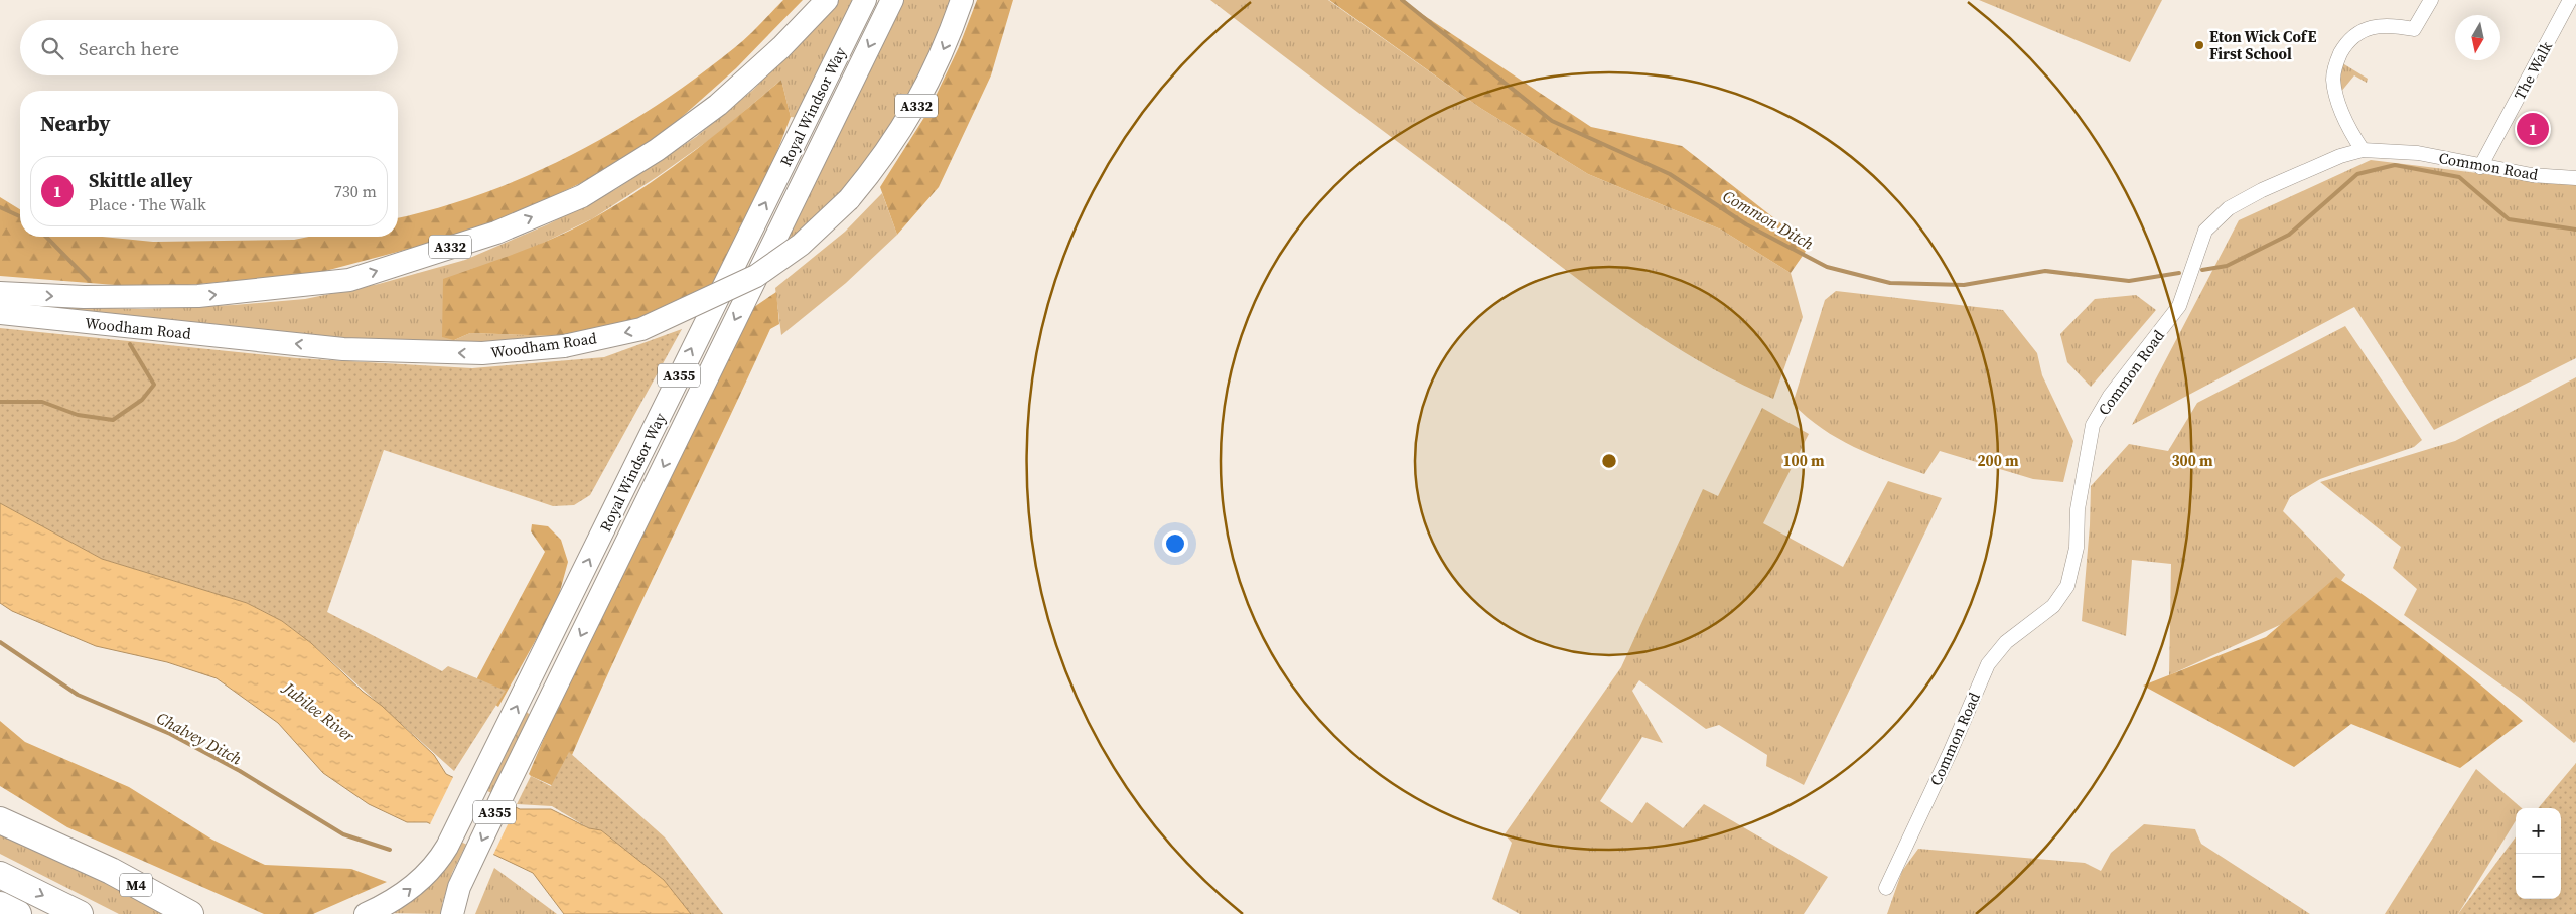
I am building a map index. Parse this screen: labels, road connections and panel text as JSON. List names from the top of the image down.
{
  "streets": {
    "highway": ["M4"],
    "main road": [
      "A332",
      "Royal Windsor Way",
      "Woodham Road",
      "A355"
    ],
    "street": ["The Walk", "Common Road"]
  },
  "crossings": [
    ["The Walk", "Common Road"]
  ],
  "water": ["Common Ditch", "Jubilee River", "Chalvey Ditch"],
  "places": ["Eton Wick CofE First School"],
  "north": "bottom",
  "page": {
    "search": "Search here",
    "heading": "Nearby",
    "pins": "1",
    "list": [
      {
        "mark": "1",
        "name": "Skittle alley",
        "note": "Place · The Walk",
        "value": "730 m"
      }
    ],
    "map_buttons": ["+", "−"]
  },
  "rings": ["100 m", "200 m", "300 m"]
}
